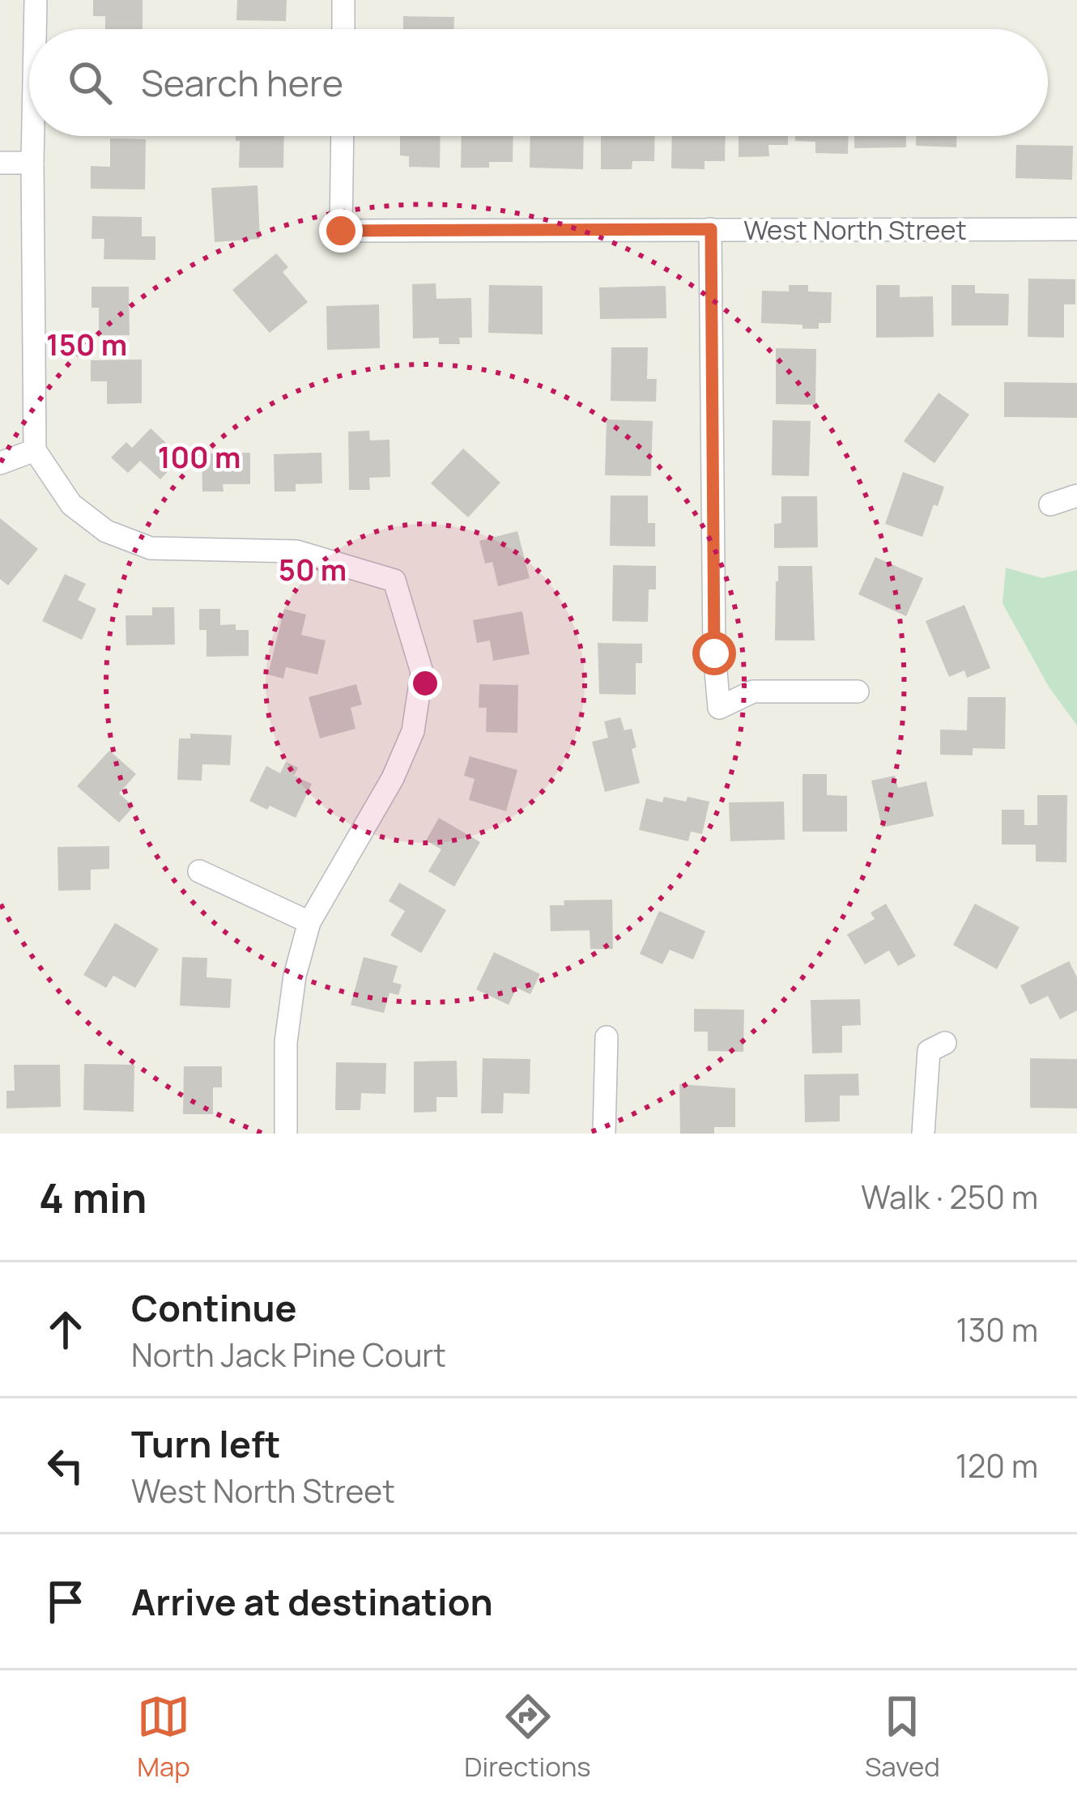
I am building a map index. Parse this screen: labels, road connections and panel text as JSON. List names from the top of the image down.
{
  "streets": {
    "street": ["West North Street"]
  },
  "page": {
    "search": "Search here",
    "heading": ["4 min", "Walk · 250 m"],
    "list": [
      ["Continue", "North Jack Pine Court", "130 m"],
      ["Turn left", "West North Street", "120 m"],
      "Arrive at destination"
    ],
    "nav": ["Map", "Directions", "Saved"]
  },
  "rings": ["150 m", "100 m", "50 m"]
}
